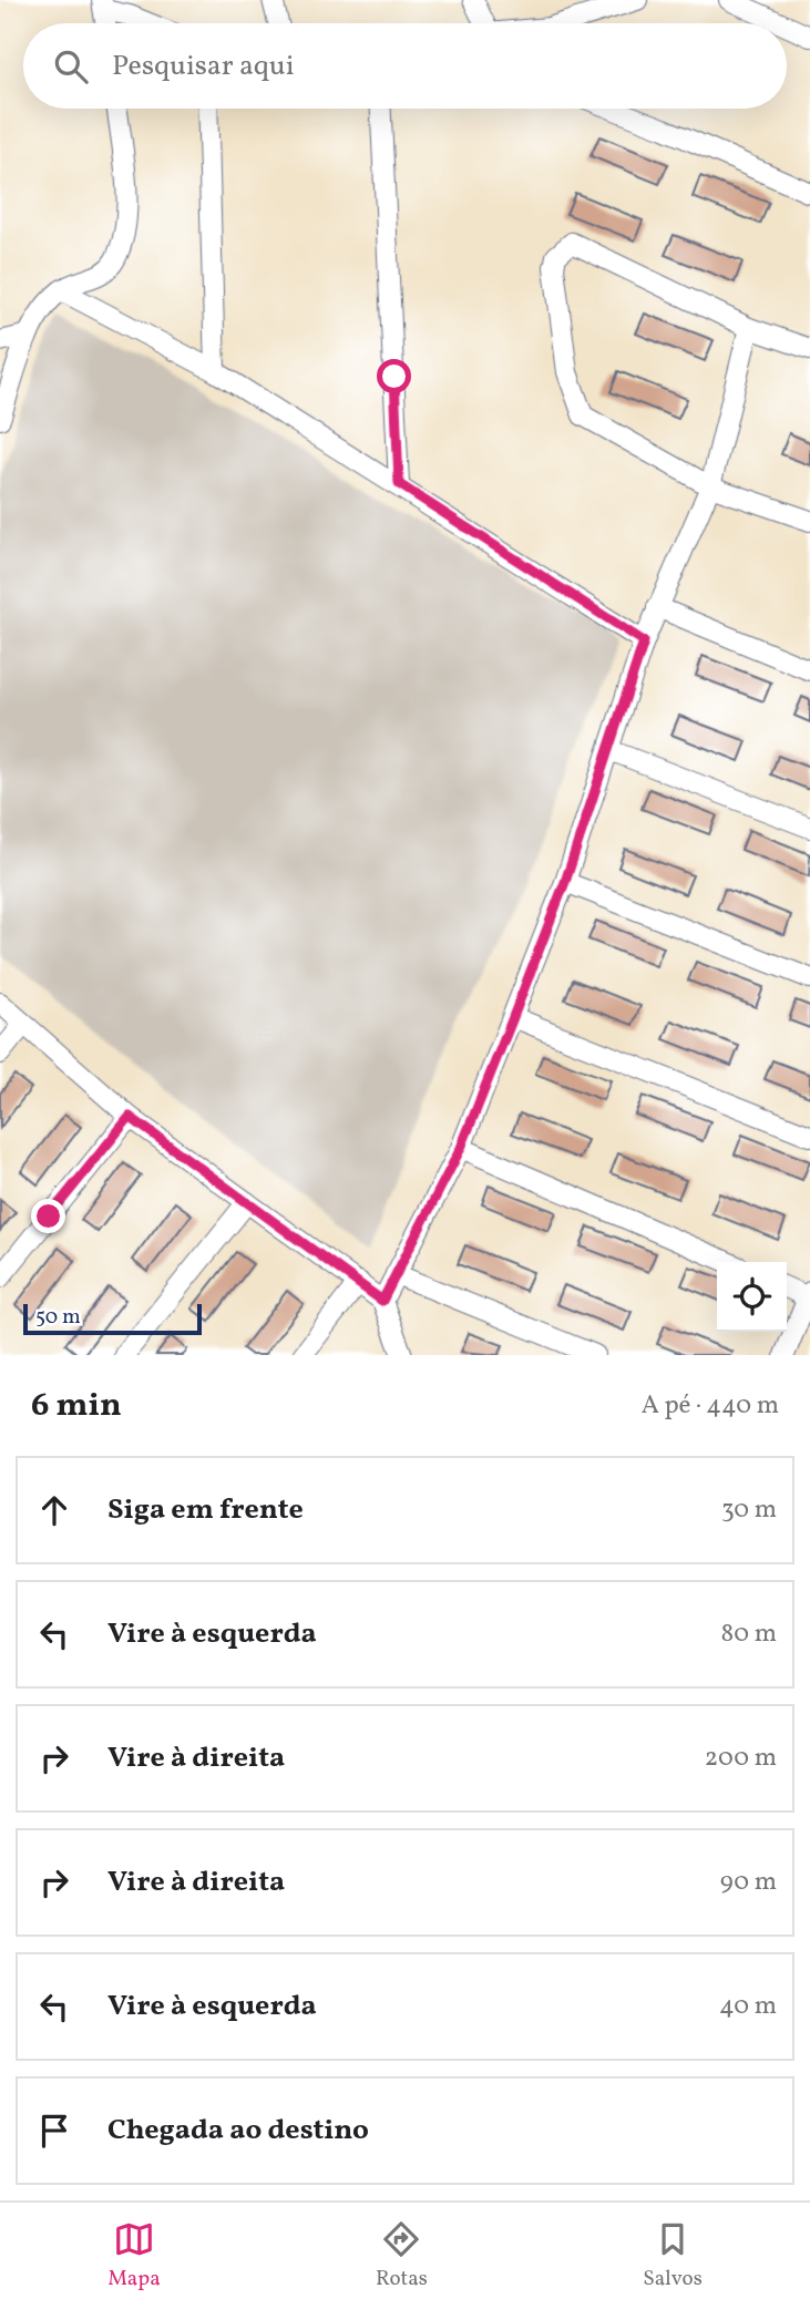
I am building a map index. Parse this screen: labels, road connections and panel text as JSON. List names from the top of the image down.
{
  "scale_bar": "50 m",
  "page": {
    "search": "Pesquisar aqui",
    "scale": "50 m",
    "heading": ["6 min", "A pé · 440 m"],
    "list": [
      ["Siga em frente", "30 m"],
      ["Vire à esquerda", "80 m"],
      ["Vire à direita", "200 m"],
      ["Vire à direita", "90 m"],
      ["Vire à esquerda", "40 m"],
      "Chegada ao destino"
    ],
    "nav": ["Mapa", "Rotas", "Salvos"]
  }
}
